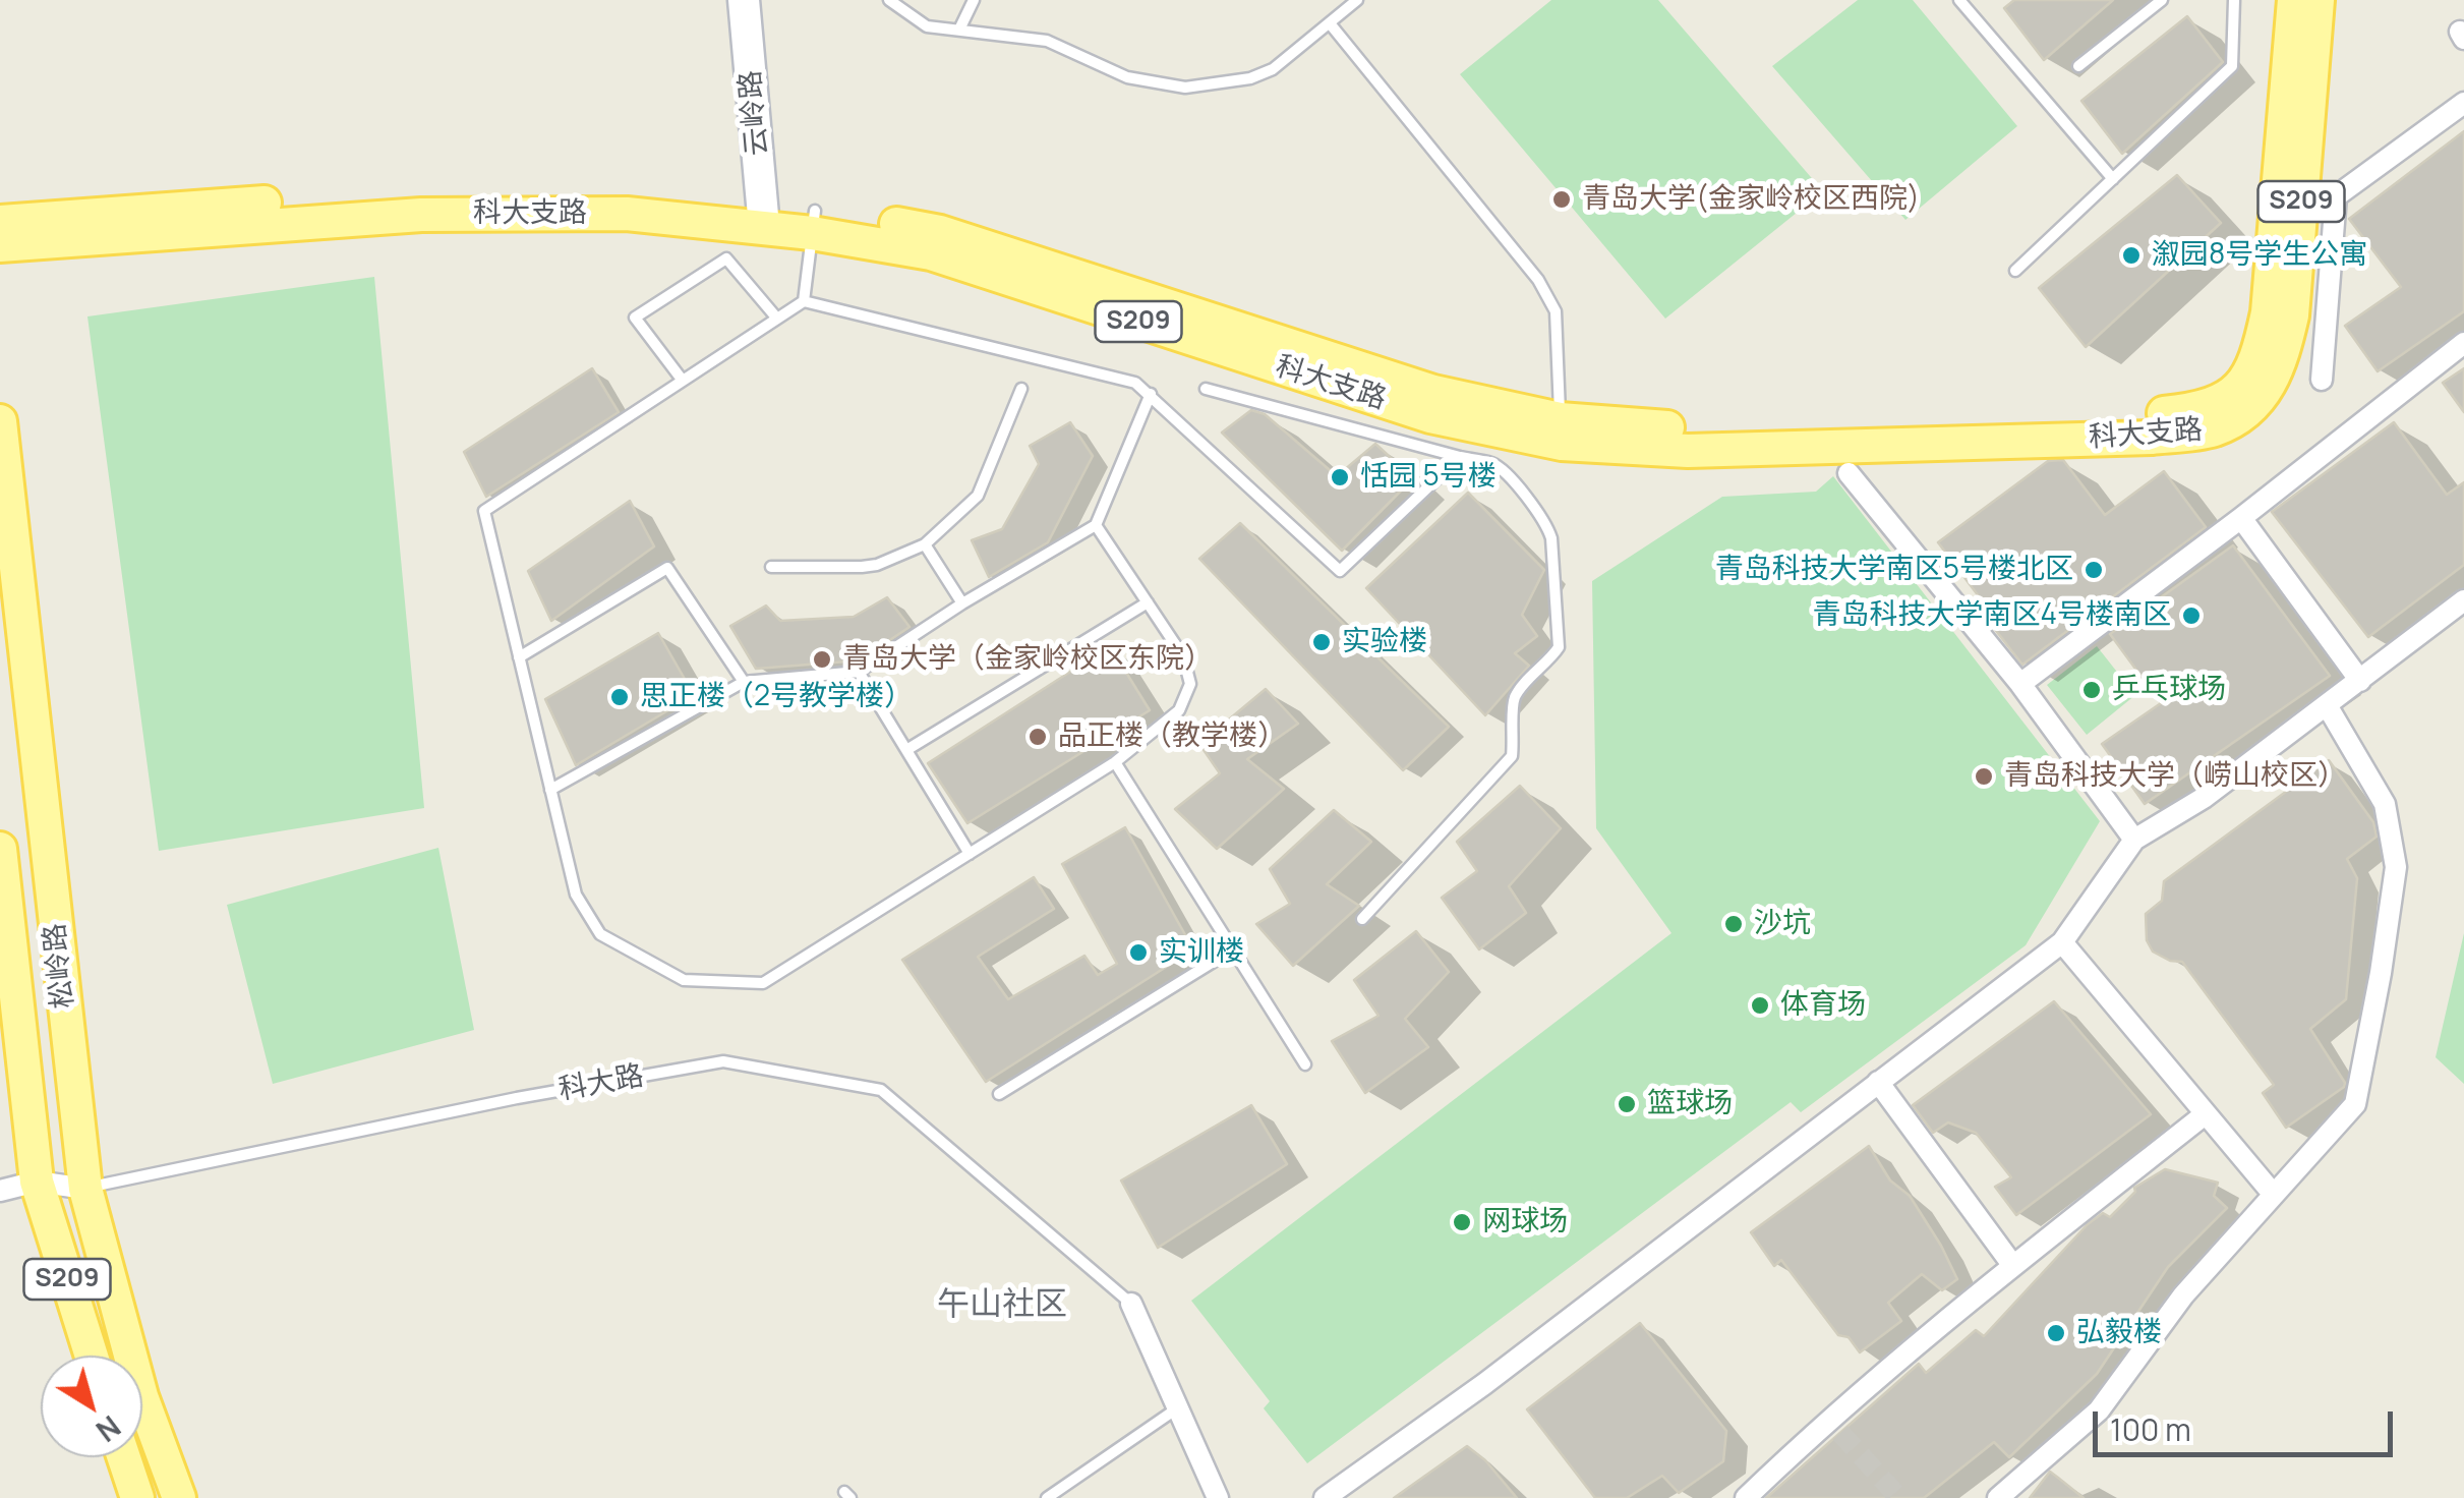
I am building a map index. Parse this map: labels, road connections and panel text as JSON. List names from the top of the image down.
{
  "streets": {
    "main road": ["S209", "科大支路", "松岭路"],
    "street": ["云岭路", "科大路"]
  },
  "crossings": [
    ["云岭路", "科大支路"],
    ["松岭路", "科大路"]
  ],
  "districts": ["午山社区"],
  "places": [
    "青岛大学(金家岭校区西院)",
    "溆园8号学生公寓",
    "恬园 5号楼",
    "青岛科技大学南区5号楼北区",
    "青岛科技大学南区4号楼南区",
    "实验楼",
    "青岛大学（金家岭校区东院）",
    "乒乓球场",
    "思正楼（2号教学楼）",
    "品正楼（教学楼）",
    "青岛科技大学（崂山校区）",
    "沙坑",
    "实训楼",
    "体育场",
    "篮球场",
    "网球场",
    "弘毅楼"
  ],
  "scale_bar": "100 m",
  "north": "bottom right"
}
